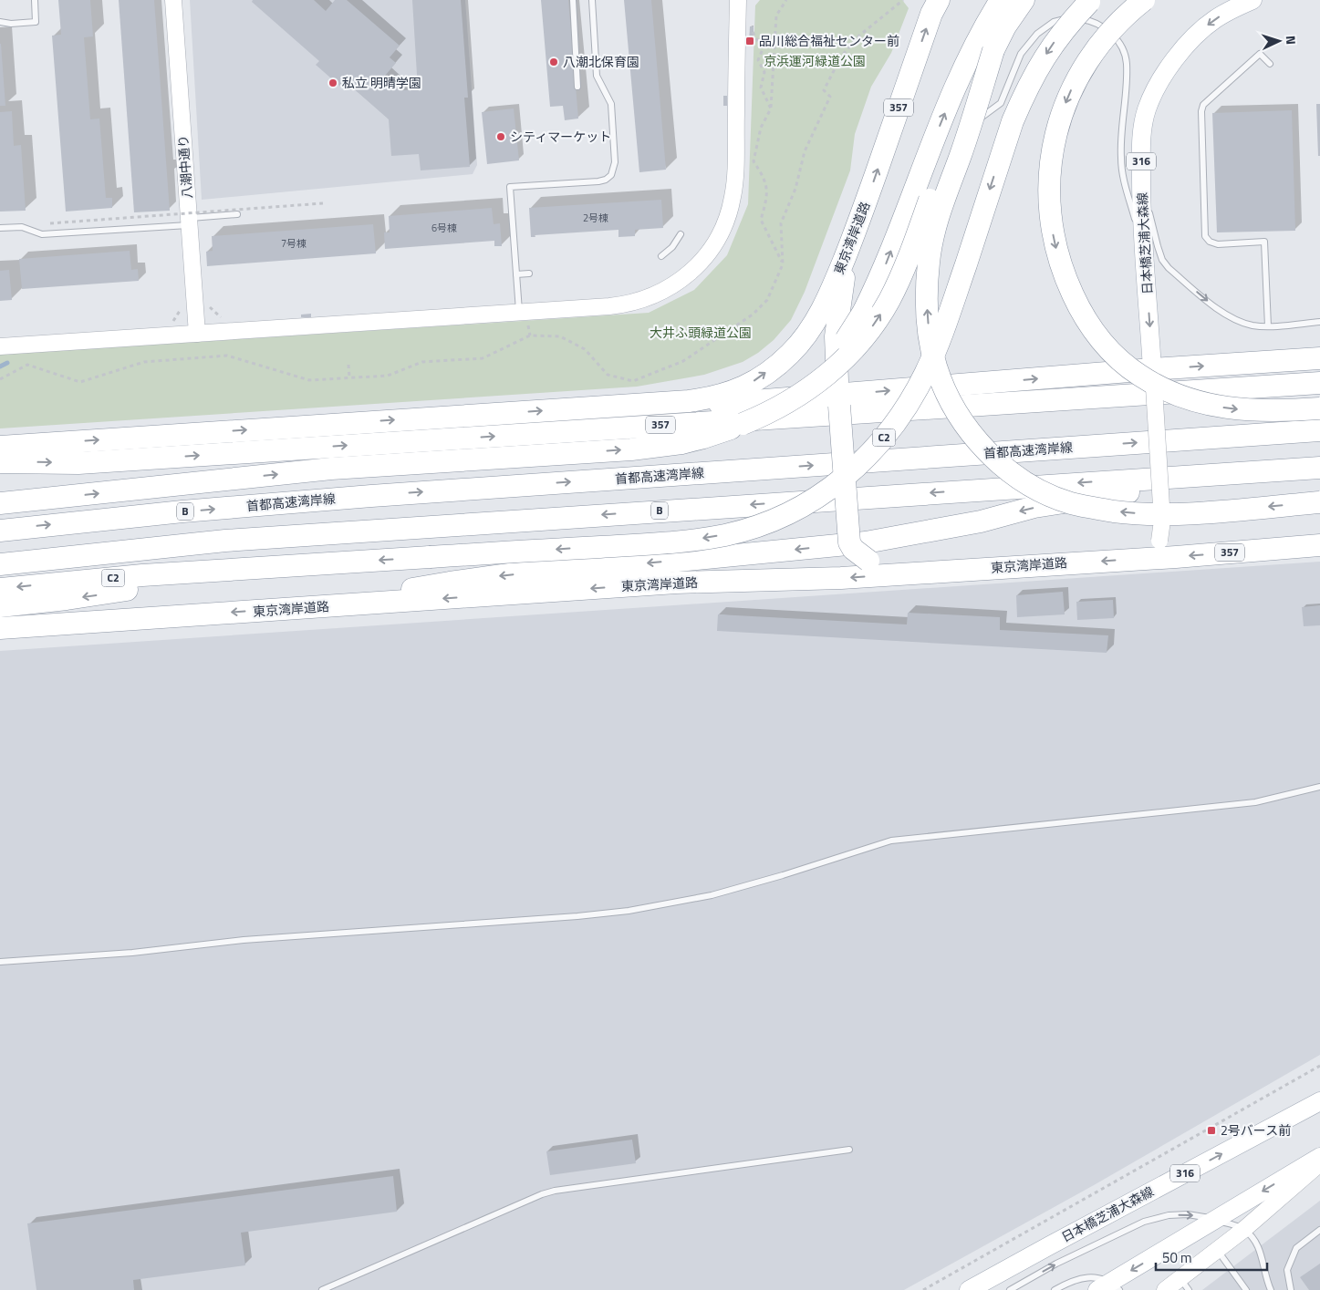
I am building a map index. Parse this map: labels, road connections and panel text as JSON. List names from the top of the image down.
{
  "streets": {
    "highway": [
      "357",
      "東京湾岸道路",
      "C2",
      "首都高速湾岸線",
      "B"
    ],
    "main road": ["316", "日本橋芝浦大森線"],
    "street": ["八潮中通り"]
  },
  "crossings": [
    ["357", "東京湾岸道路"],
    ["357", "日本橋芝浦大森線"]
  ],
  "parks": ["京浜運河緑道公園", "大井ふ頭緑道公園"],
  "places": {
    "transit": ["品川総合福祉センター前", "2号バース前"],
    "other": ["八潮北保育園", "私立 明晴学園", "シティマーケット"]
  },
  "house_numbers": ["2号棟", "6号棟", "7号棟"],
  "scale_bar": "50 m",
  "north": "right"
}
